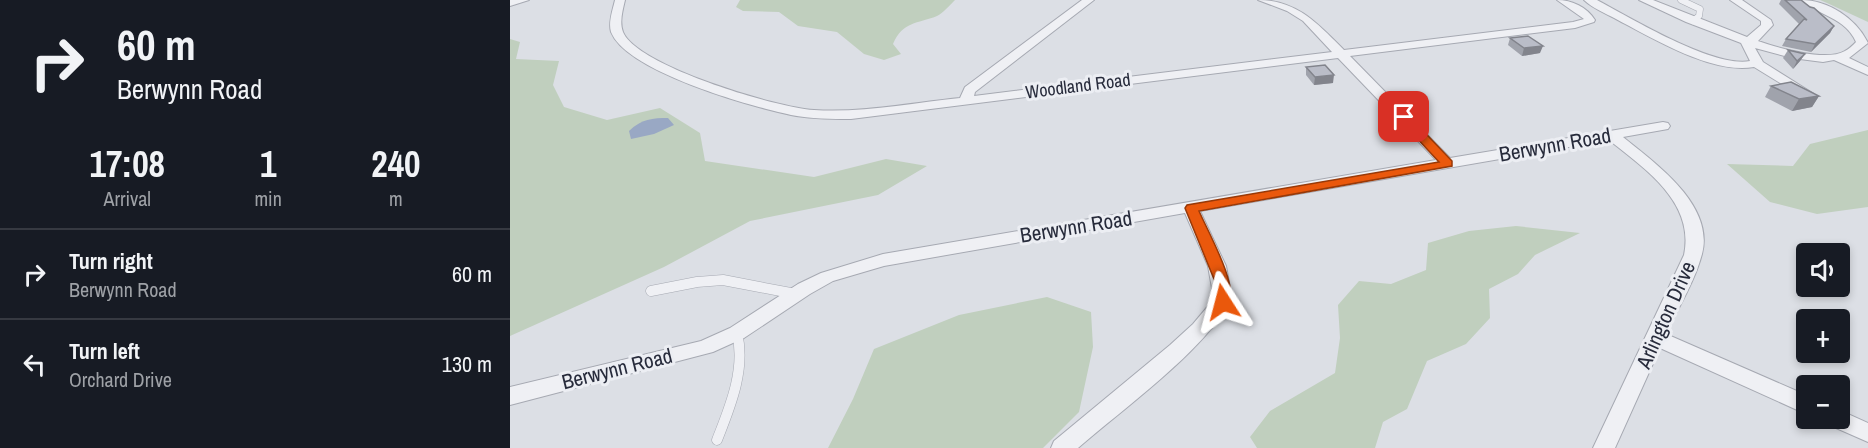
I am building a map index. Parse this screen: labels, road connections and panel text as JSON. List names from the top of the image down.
{
  "streets": {
    "street": ["Woodland Road", "Berwynn Road", "Arlington Drive"]
  },
  "crossings": [
    ["Berwynn Road", "Arlington Drive"]
  ],
  "page": {
    "turn": ["60 m", "Berwynn Road"],
    "eta": [
      "17:08",
      "Arrival",
      "1",
      "min",
      "240",
      "m"
    ],
    "list": [
      {
        "name": "Turn right",
        "note": "Berwynn Road",
        "value": "60 m"
      },
      {
        "name": "Turn left",
        "note": "Orchard Drive",
        "value": "130 m"
      }
    ],
    "map_buttons": ["+", "−"]
  }
}
